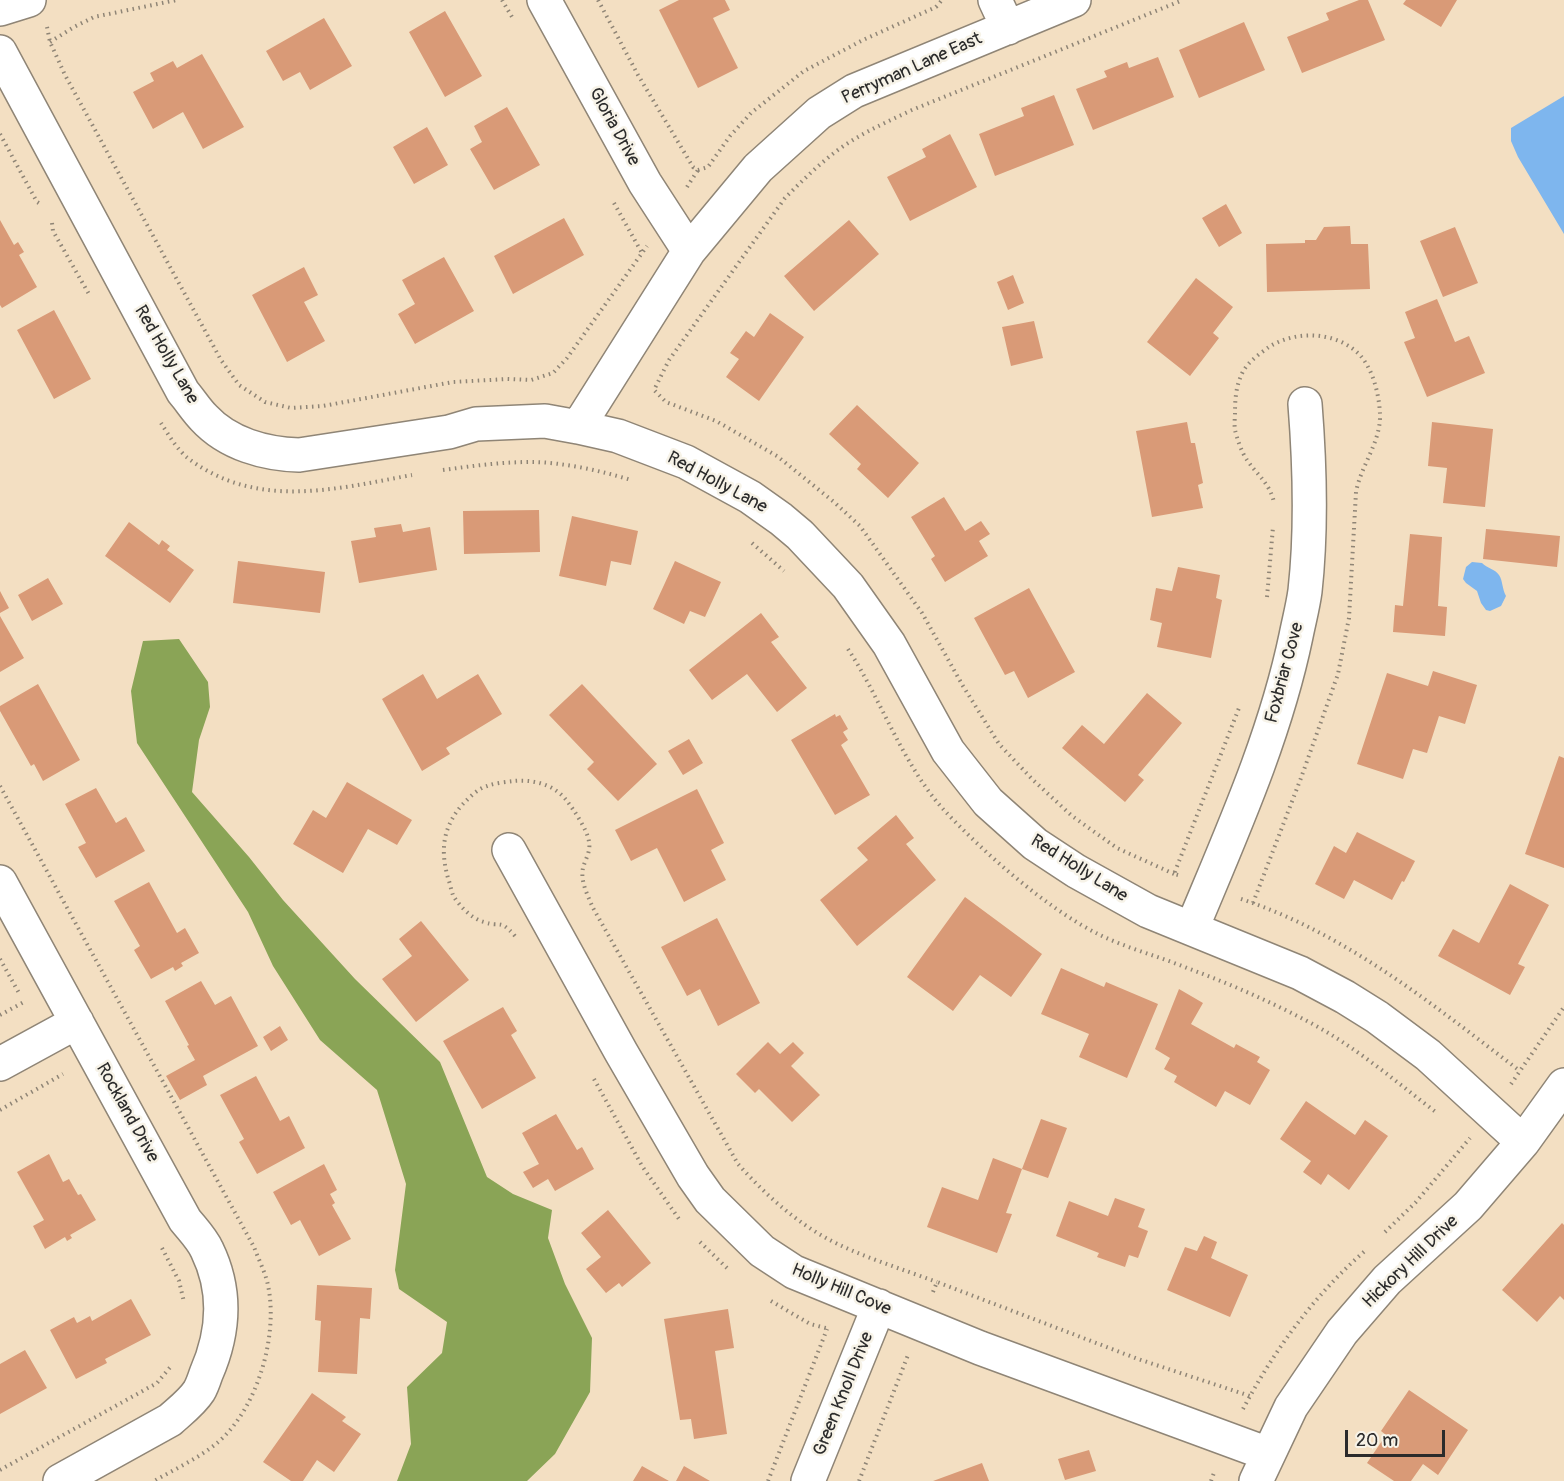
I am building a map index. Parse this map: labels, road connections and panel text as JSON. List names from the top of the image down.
{
  "streets": {
    "street": [
      "Perryman Lane East",
      "Gloria Drive",
      "Red Holly Lane",
      "Foxbriar Cove",
      "Rockland Drive",
      "Hickory Hill Drive",
      "Holly Hill Cove",
      "Green Knoll Drive"
    ]
  },
  "crossings": [
    ["Perryman Lane East", "Gloria Drive"],
    ["Perryman Lane East", "Red Holly Lane"],
    ["Red Holly Lane", "Foxbriar Cove"],
    ["Red Holly Lane", "Hickory Hill Drive"],
    ["Hickory Hill Drive", "Holly Hill Cove"],
    ["Holly Hill Cove", "Green Knoll Drive"]
  ],
  "scale_bar": "20 m"
}
